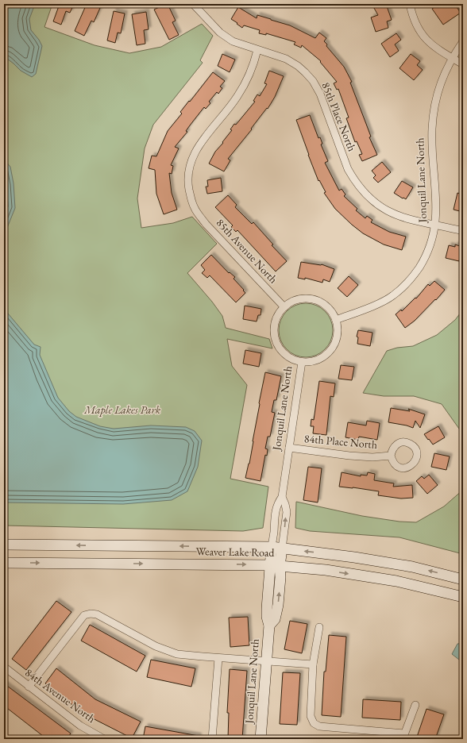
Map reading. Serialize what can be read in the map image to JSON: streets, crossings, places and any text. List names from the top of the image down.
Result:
{
  "streets": {
    "main road": ["Jonquil Lane North", "Weaver Lake Road"],
    "street": [
      "85th Place North",
      "85th Avenue North",
      "84th Place North",
      "84th Avenue North"
    ]
  },
  "crossings": [
    ["85th Place North", "Jonquil Lane North"],
    ["85th Place North", "85th Avenue North"],
    ["Jonquil Lane North", "85th Avenue North"],
    ["Jonquil Lane North", "84th Place North"],
    ["Jonquil Lane North", "Weaver Lake Road"]
  ],
  "parks": ["Maple Lakes Park"]
}
